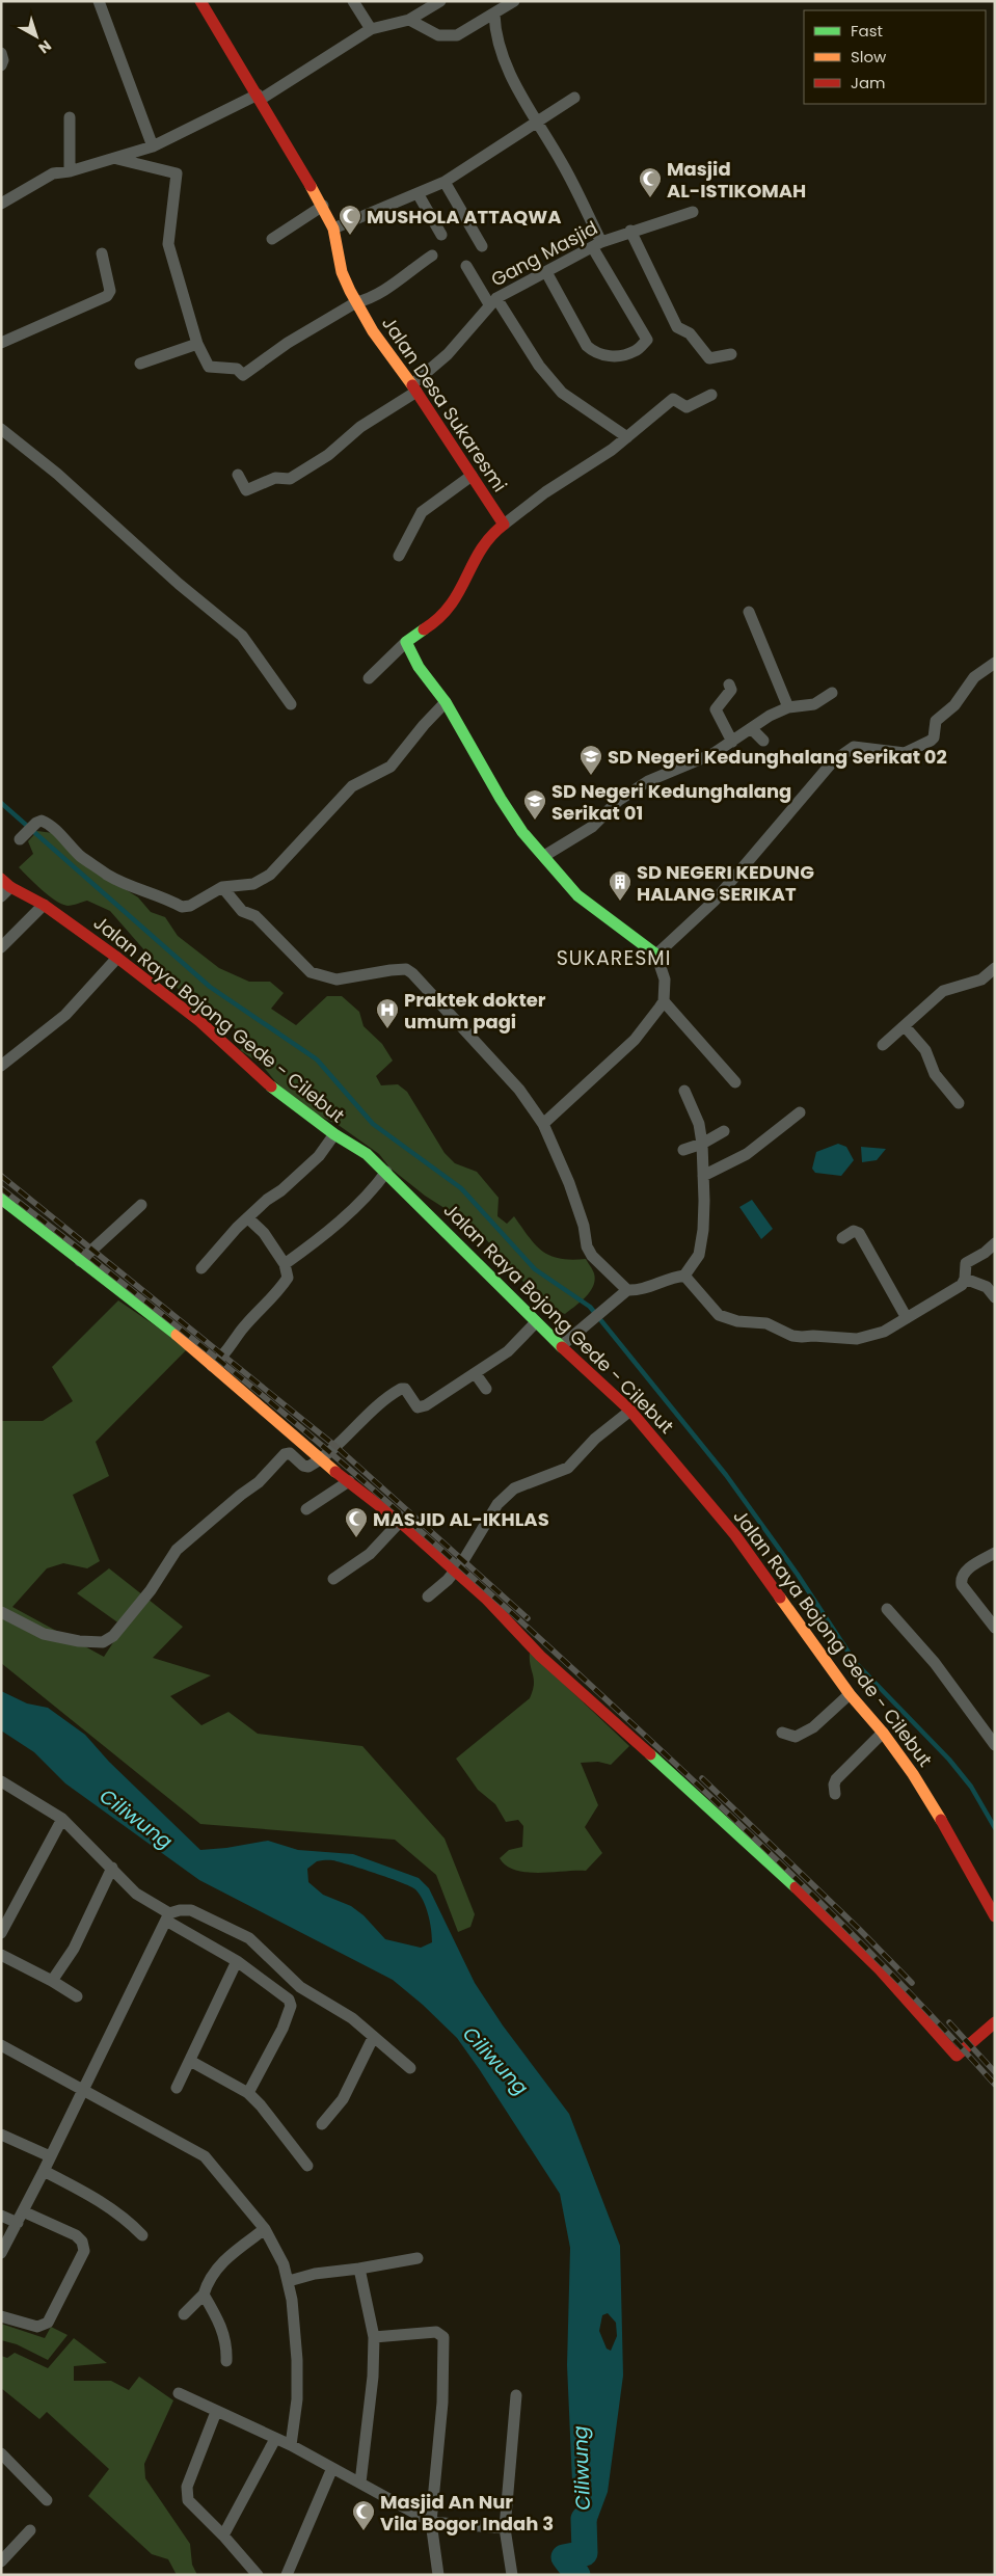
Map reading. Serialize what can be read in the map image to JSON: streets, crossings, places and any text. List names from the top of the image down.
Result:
{
  "streets": {
    "street": ["Gang Masjid", "Jalan Desa Sukaresmi", "Jalan Raya Bojong Gede - Cilebut"]
  },
  "crossings": [
    ["Gang Masjid", "Jalan Desa Sukaresmi"]
  ],
  "districts": ["SUKARESMI"],
  "water": ["Ciliwung"],
  "places": {
    "mosque": [
      "Masjid AL-ISTIKOMAH",
      "MUSHOLA ATTAQWA",
      "MASJID AL-IKHLAS",
      "Masjid An Nur Vila Bogor Indah 3"
    ],
    "school or university": ["SD Negeri Kedunghalang Serikat 02", "SD Negeri Kedunghalang Serikat 01"],
    "building": ["SD NEGERI KEDUNG HALANG SERIKAT"],
    "hospital": ["Praktek dokter umum pagi"]
  },
  "legend": ["Fast", "Slow", "Jam"],
  "north": "bottom right"
}
